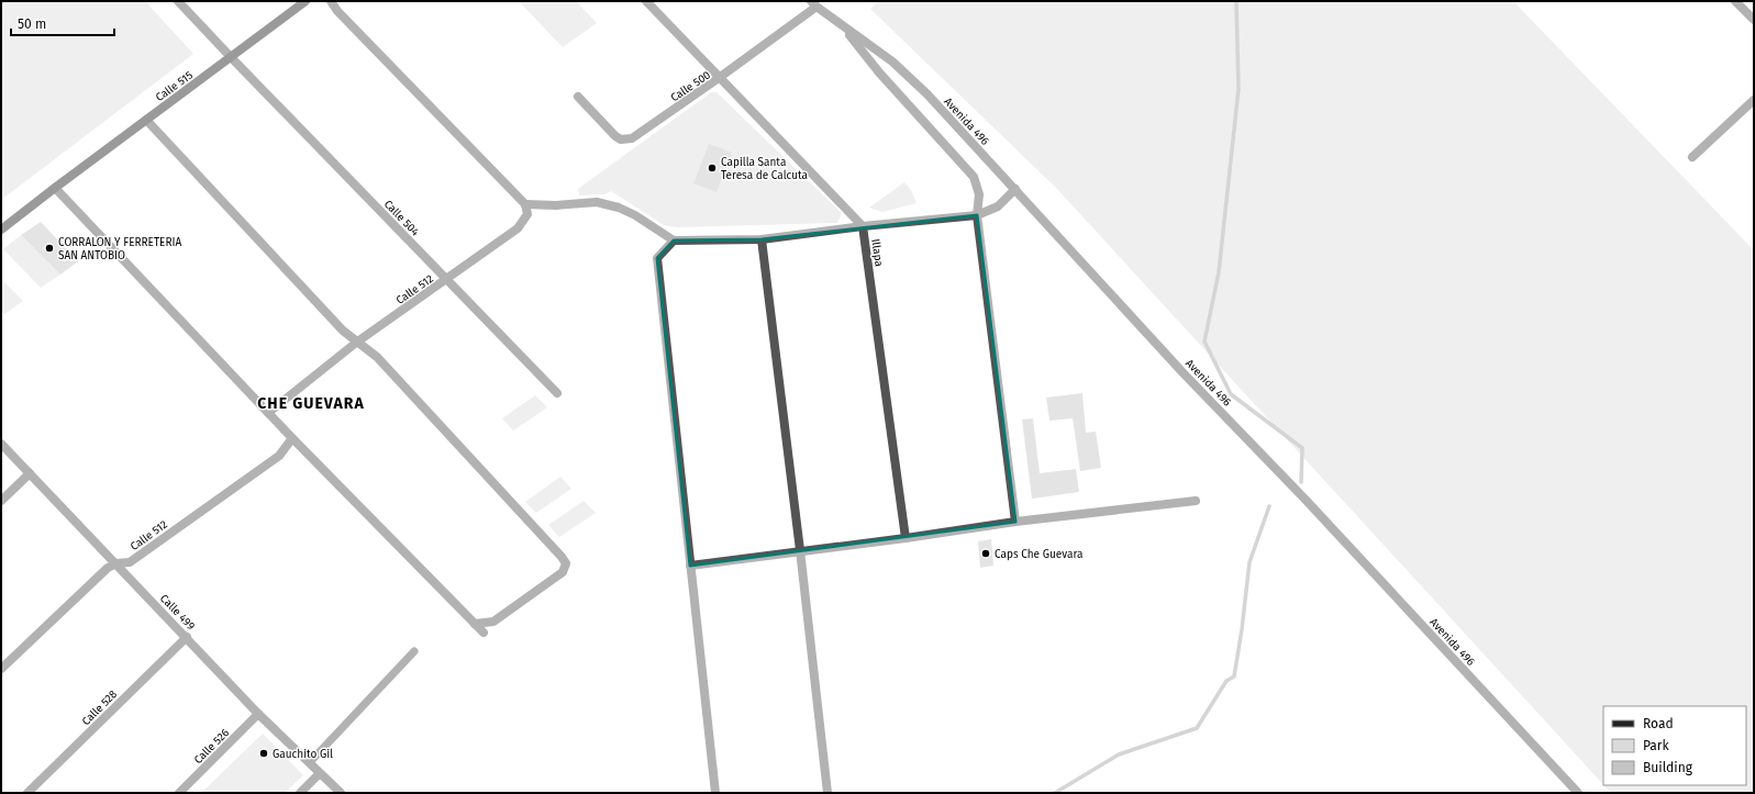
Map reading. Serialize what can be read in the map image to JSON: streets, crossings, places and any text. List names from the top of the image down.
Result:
{
  "streets": {
    "street": [
      "Calle 515",
      "Calle 500",
      "Avenida 496",
      "Calle 504",
      "Illapa",
      "Calle 512",
      "Calle 499",
      "Calle 528",
      "Calle 526"
    ]
  },
  "crossings": [
    ["Calle 515", "Calle 504"],
    ["Calle 500", "Avenida 496"],
    ["Calle 500", "Illapa"],
    ["Calle 504", "Calle 512"],
    ["Calle 512", "Calle 499"],
    ["Calle 499", "Calle 528"],
    ["Calle 499", "Calle 526"]
  ],
  "districts": ["CHE GUEVARA"],
  "places": [
    "Capilla Santa Teresa de Calcuta",
    "CORRALON Y FERRETERIA SAN ANTOBIO",
    "Caps Che Guevara",
    "Gauchito Gil"
  ],
  "legend": ["Road", "Park", "Building"],
  "scale_bar": "50 m"
}
